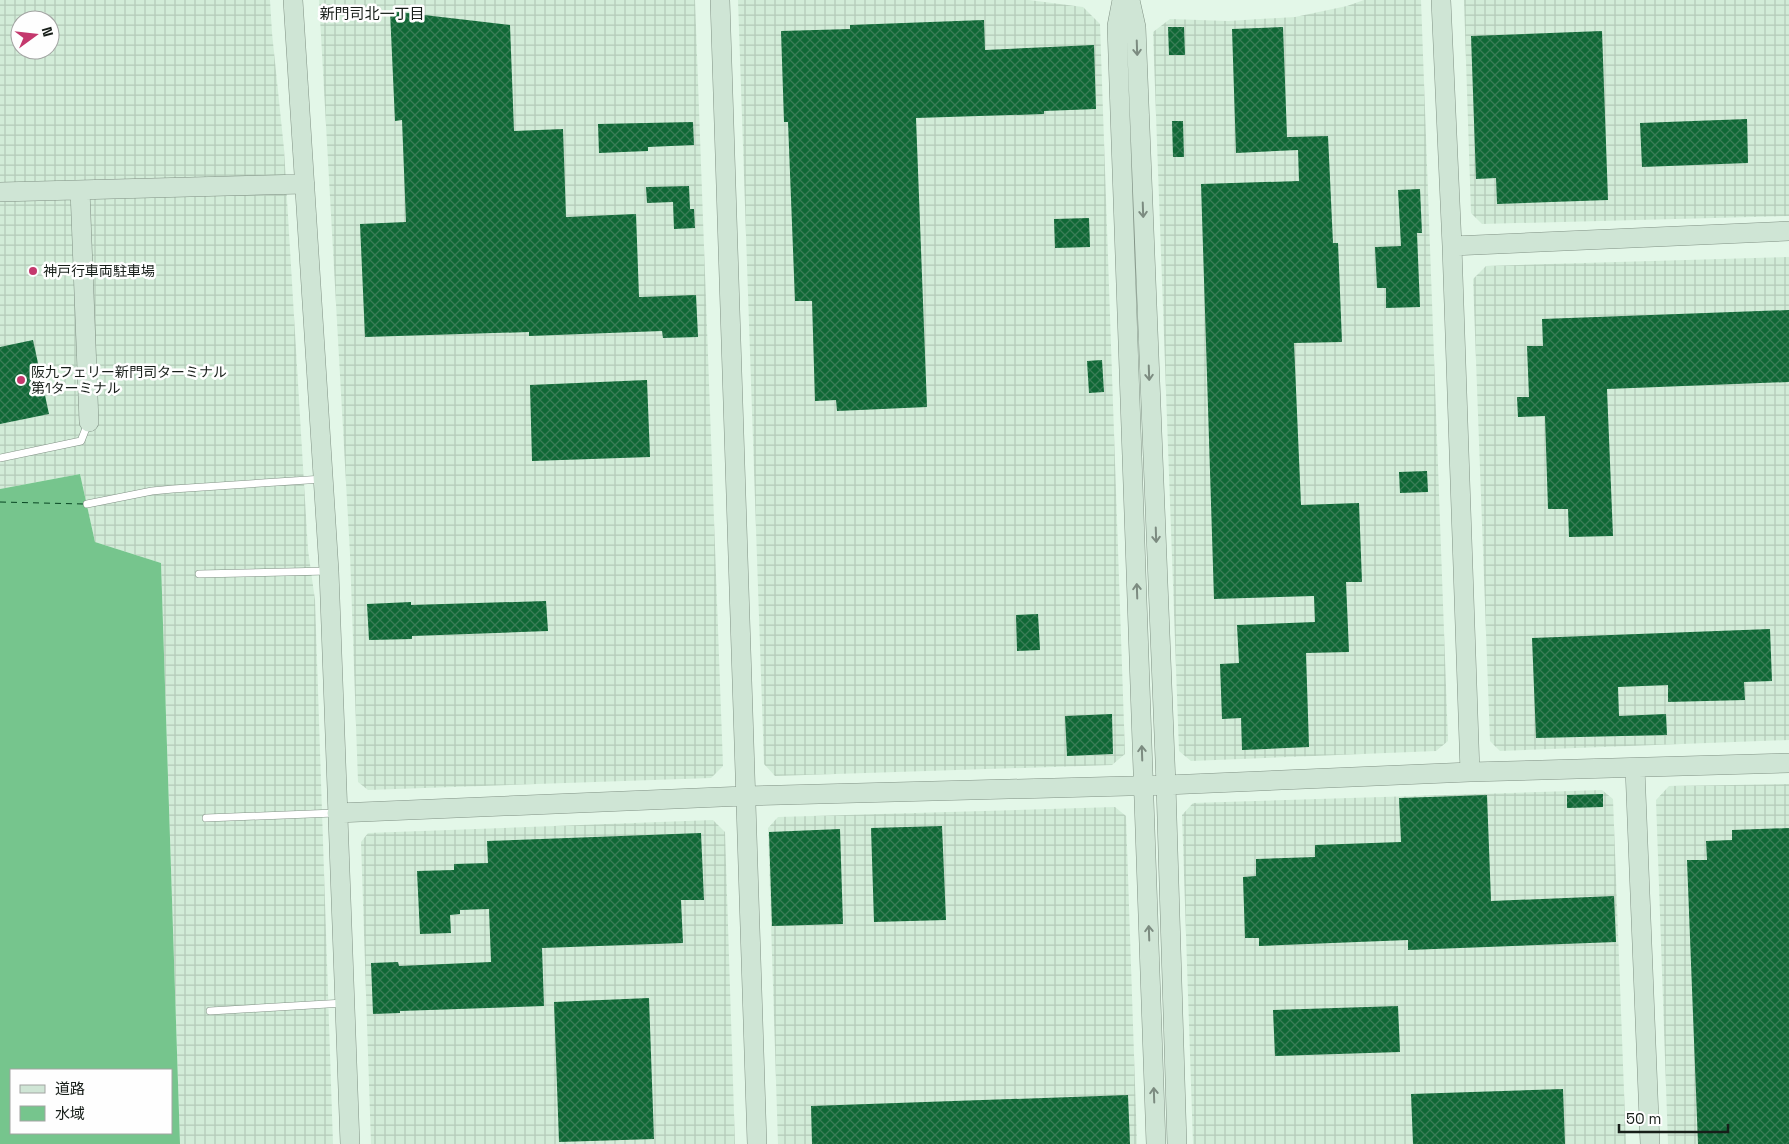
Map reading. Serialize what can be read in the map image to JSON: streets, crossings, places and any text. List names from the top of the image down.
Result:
{
  "districts": ["新門司北一丁目"],
  "places": ["神戸行車両駐車場", "阪九フェリー新門司ターミナル 第1ターミナル"],
  "legend": ["道路", "水域"],
  "scale_bar": "50 m",
  "north": "right"
}
